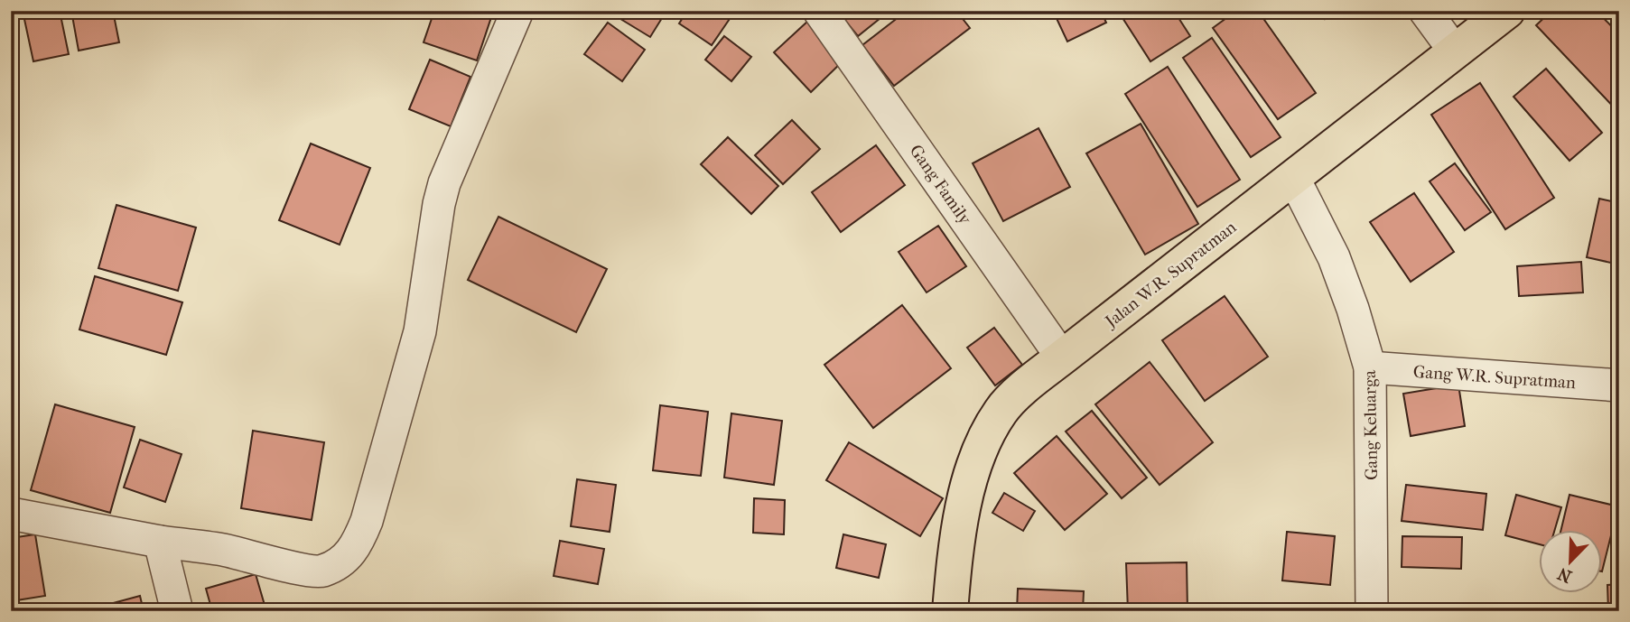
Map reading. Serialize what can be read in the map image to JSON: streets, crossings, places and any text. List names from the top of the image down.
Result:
{
  "streets": {
    "highway": ["Jalan W.R. Supratman"],
    "street": ["Gang Family", "Gang W.R. Supratman", "Gang Keluarga"]
  },
  "crossings": [
    ["Gang Family", "Jalan W.R. Supratman"],
    ["Jalan W.R. Supratman", "Gang Keluarga"],
    ["Gang W.R. Supratman", "Gang Keluarga"]
  ],
  "north": "bottom left"
}
